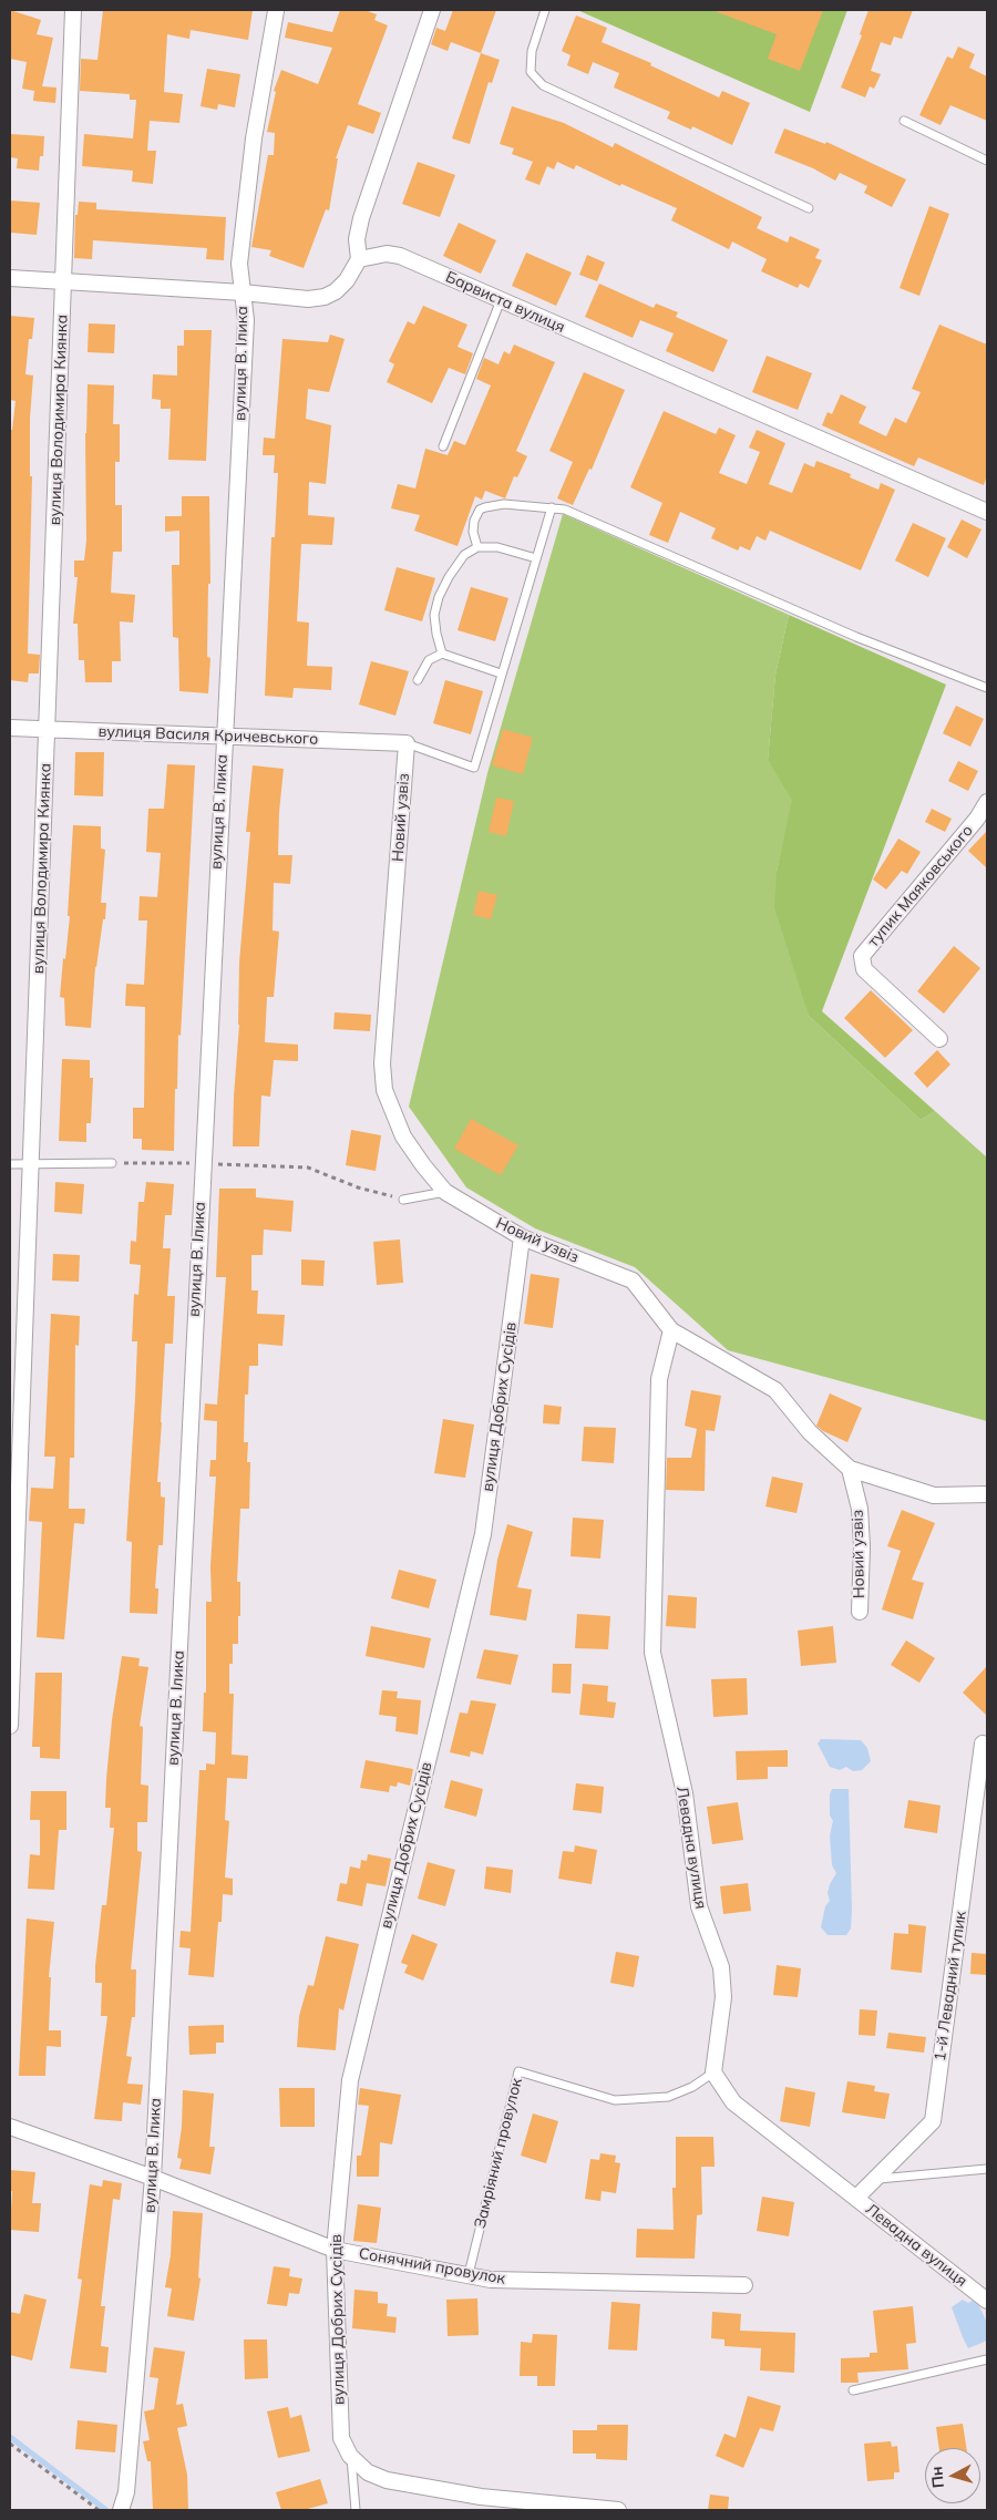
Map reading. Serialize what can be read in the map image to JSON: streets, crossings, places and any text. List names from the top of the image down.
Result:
{
  "streets": {
    "street": [
      "Барвиста вулиця",
      "вулиця В. Ілика",
      "вулиця Володимира Киянка",
      "вулиця Василя Кричевського",
      "Новий узвіз",
      "тупик Маяковського",
      "вулиця Добрих Сусідів",
      "Левадна вулиця",
      "1-й Левадний тупик",
      "Сонячний провулок"
    ],
    "lane": ["Замріяний провулок"]
  },
  "crossings": [
    ["вулиця В. Ілика", "вулиця Василя Кричевського"],
    ["вулиця В. Ілика", "Сонячний провулок"],
    ["вулиця Володимира Киянка", "вулиця Василя Кричевського"],
    ["вулиця Василя Кричевського", "Новий узвіз"],
    ["Новий узвіз", "вулиця Добрих Сусідів"],
    ["Новий узвіз", "Левадна вулиця"],
    ["вулиця Добрих Сусідів", "Сонячний провулок"],
    ["Левадна вулиця", "1-й Левадний тупик"],
    ["Левадна вулиця", "Замріяний провулок"],
    ["Замріяний провулок", "Сонячний провулок"]
  ],
  "north": "left"
}
